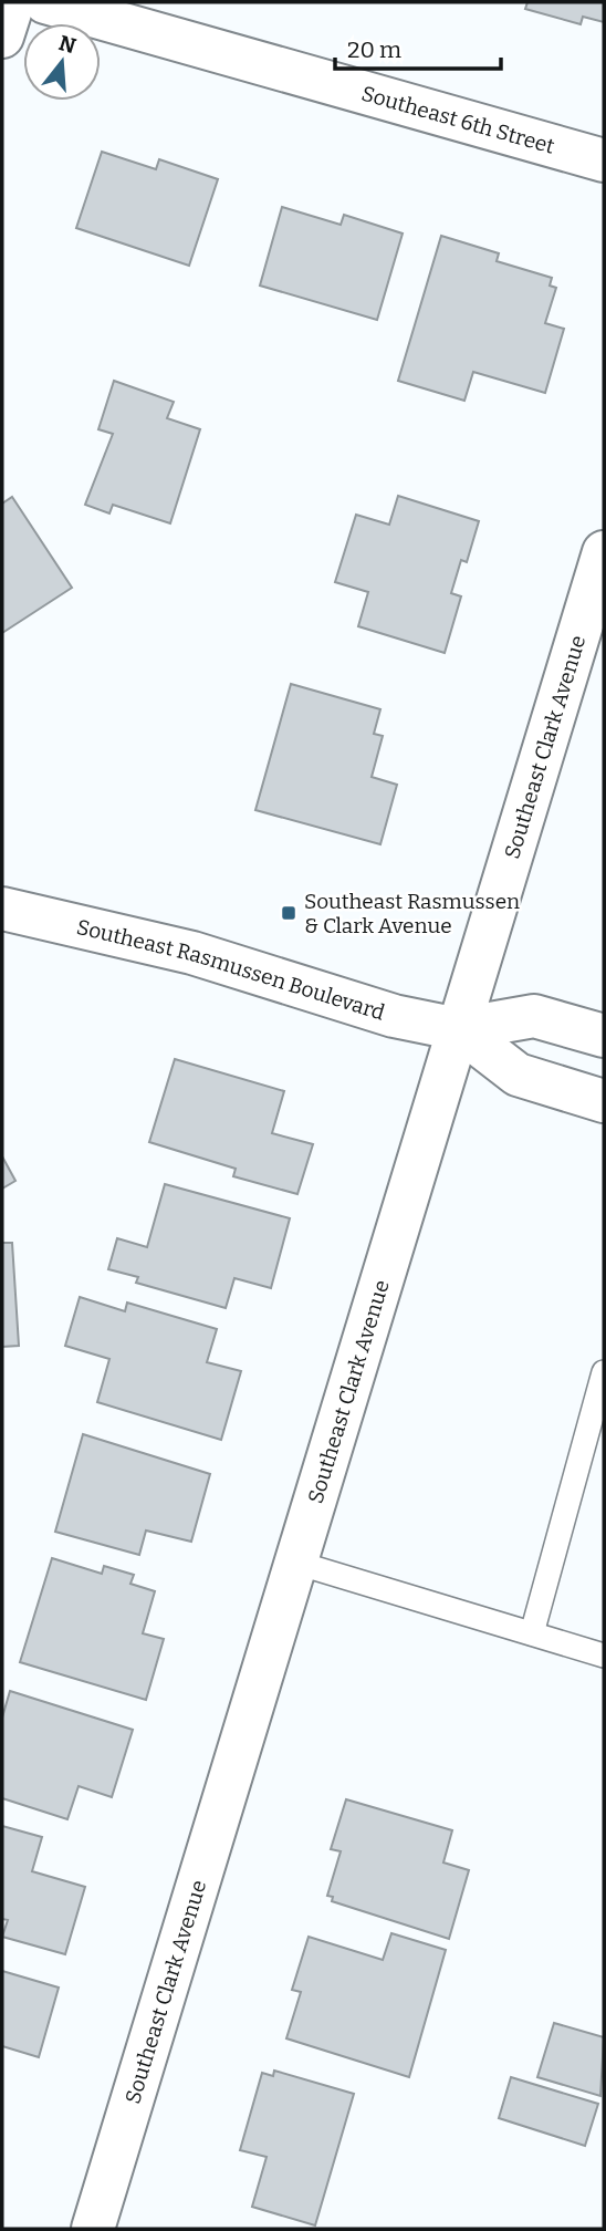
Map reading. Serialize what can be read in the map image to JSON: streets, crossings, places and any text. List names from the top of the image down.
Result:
{
  "streets": {
    "street": ["Southeast 6th Street", "Southeast Clark Avenue", "Southeast Rasmussen Boulevard"]
  },
  "crossings": [
    ["Southeast Clark Avenue", "Southeast Rasmussen Boulevard"]
  ],
  "places": {
    "transit": ["Southeast Rasmussen & Clark Avenue"]
  },
  "scale_bar": "20 m",
  "north": "top"
}
